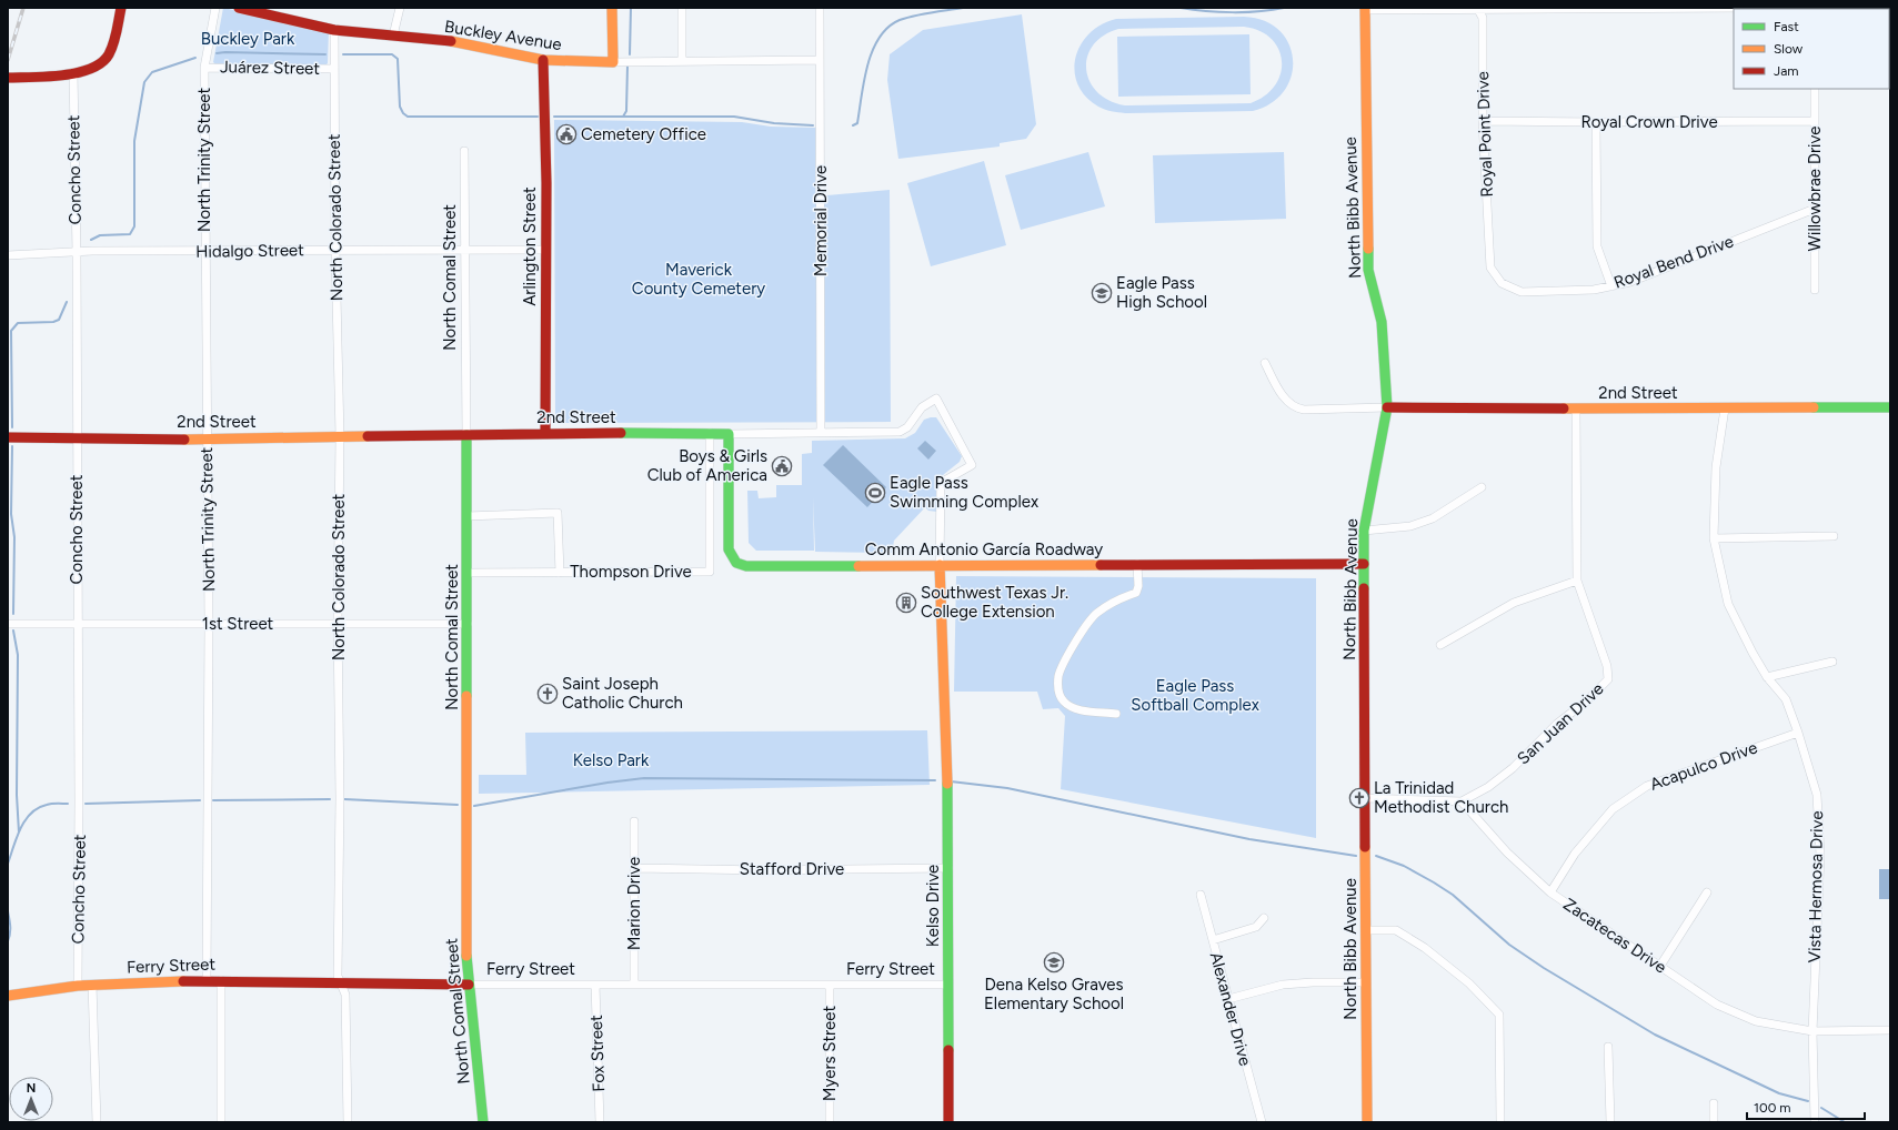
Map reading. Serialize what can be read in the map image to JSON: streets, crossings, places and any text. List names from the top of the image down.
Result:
{
  "streets": {
    "street": [
      "Buckley Avenue",
      "Juárez Street",
      "Royal Crown Drive",
      "Royal Point Drive",
      "North Trinity Street",
      "Concho Street",
      "Willowbrae Drive",
      "North Bibb Avenue",
      "North Colorado Street",
      "Memorial Drive",
      "Arlington Street",
      "Hidalgo Street",
      "Royal Bend Drive",
      "North Comal Street",
      "2nd Street",
      "Comm Antonio García Roadway",
      "Thompson Drive",
      "1st Street",
      "San Juan Drive",
      "Acapulco Drive",
      "Stafford Drive",
      "Vista Hermosa Drive",
      "Marion Drive",
      "Kelso Drive",
      "Zacatecas Drive",
      "Ferry Street",
      "Alexander Drive",
      "Fox Street",
      "Myers Street"
    ]
  },
  "crossings": [
    ["Buckley Avenue", "North Colorado Street"],
    ["Buckley Avenue", "Memorial Drive"],
    ["Buckley Avenue", "Arlington Street"],
    ["Juárez Street", "North Trinity Street"],
    ["Juárez Street", "North Colorado Street"],
    ["Royal Crown Drive", "Royal Point Drive"],
    ["Royal Crown Drive", "Willowbrae Drive"],
    ["Royal Point Drive", "Royal Bend Drive"],
    ["North Trinity Street", "Hidalgo Street"],
    ["North Trinity Street", "2nd Street"],
    ["North Trinity Street", "1st Street"],
    ["North Trinity Street", "Ferry Street"],
    ["Concho Street", "Hidalgo Street"],
    ["Concho Street", "2nd Street"],
    ["Concho Street", "1st Street"],
    ["Concho Street", "Ferry Street"],
    ["Willowbrae Drive", "Royal Bend Drive"],
    ["North Bibb Avenue", "2nd Street"],
    ["North Bibb Avenue", "Comm Antonio García Roadway"],
    ["North Colorado Street", "Hidalgo Street"],
    ["North Colorado Street", "2nd Street"],
    ["North Colorado Street", "1st Street"],
    ["North Colorado Street", "Ferry Street"],
    ["Memorial Drive", "2nd Street"],
    ["Arlington Street", "Hidalgo Street"],
    ["Arlington Street", "2nd Street"],
    ["Hidalgo Street", "North Comal Street"],
    ["North Comal Street", "2nd Street"],
    ["North Comal Street", "Thompson Drive"],
    ["North Comal Street", "1st Street"],
    ["North Comal Street", "Ferry Street"],
    ["2nd Street", "Comm Antonio García Roadway"],
    ["2nd Street", "Thompson Drive"],
    ["2nd Street", "San Juan Drive"],
    ["2nd Street", "Vista Hermosa Drive"],
    ["2nd Street", "Kelso Drive"],
    ["Comm Antonio García Roadway", "Kelso Drive"],
    ["San Juan Drive", "Zacatecas Drive"],
    ["Acapulco Drive", "Vista Hermosa Drive"],
    ["Acapulco Drive", "Zacatecas Drive"],
    ["Stafford Drive", "Marion Drive"],
    ["Stafford Drive", "Kelso Drive"],
    ["Vista Hermosa Drive", "Zacatecas Drive"],
    ["Marion Drive", "Ferry Street"],
    ["Kelso Drive", "Ferry Street"],
    ["Ferry Street", "Fox Street"],
    ["Ferry Street", "Myers Street"]
  ],
  "parks": [
    "Buckley Park",
    "Maverick County Cemetery",
    "Eagle Pass Softball Complex",
    "Kelso Park"
  ],
  "places": {
    "public building": ["Cemetery Office", "Boys & Girls Club of America"],
    "school or university": ["Eagle Pass High School", "Dena Kelso Graves Elementary School"],
    "sports": ["Eagle Pass Swimming Complex"],
    "building": ["Southwest Texas Jr. College Extension"],
    "church": ["Saint Joseph Catholic Church", "La Trinidad Methodist Church"]
  },
  "legend": ["Fast", "Slow", "Jam"],
  "scale_bar": "100 m",
  "north": "top"
}
